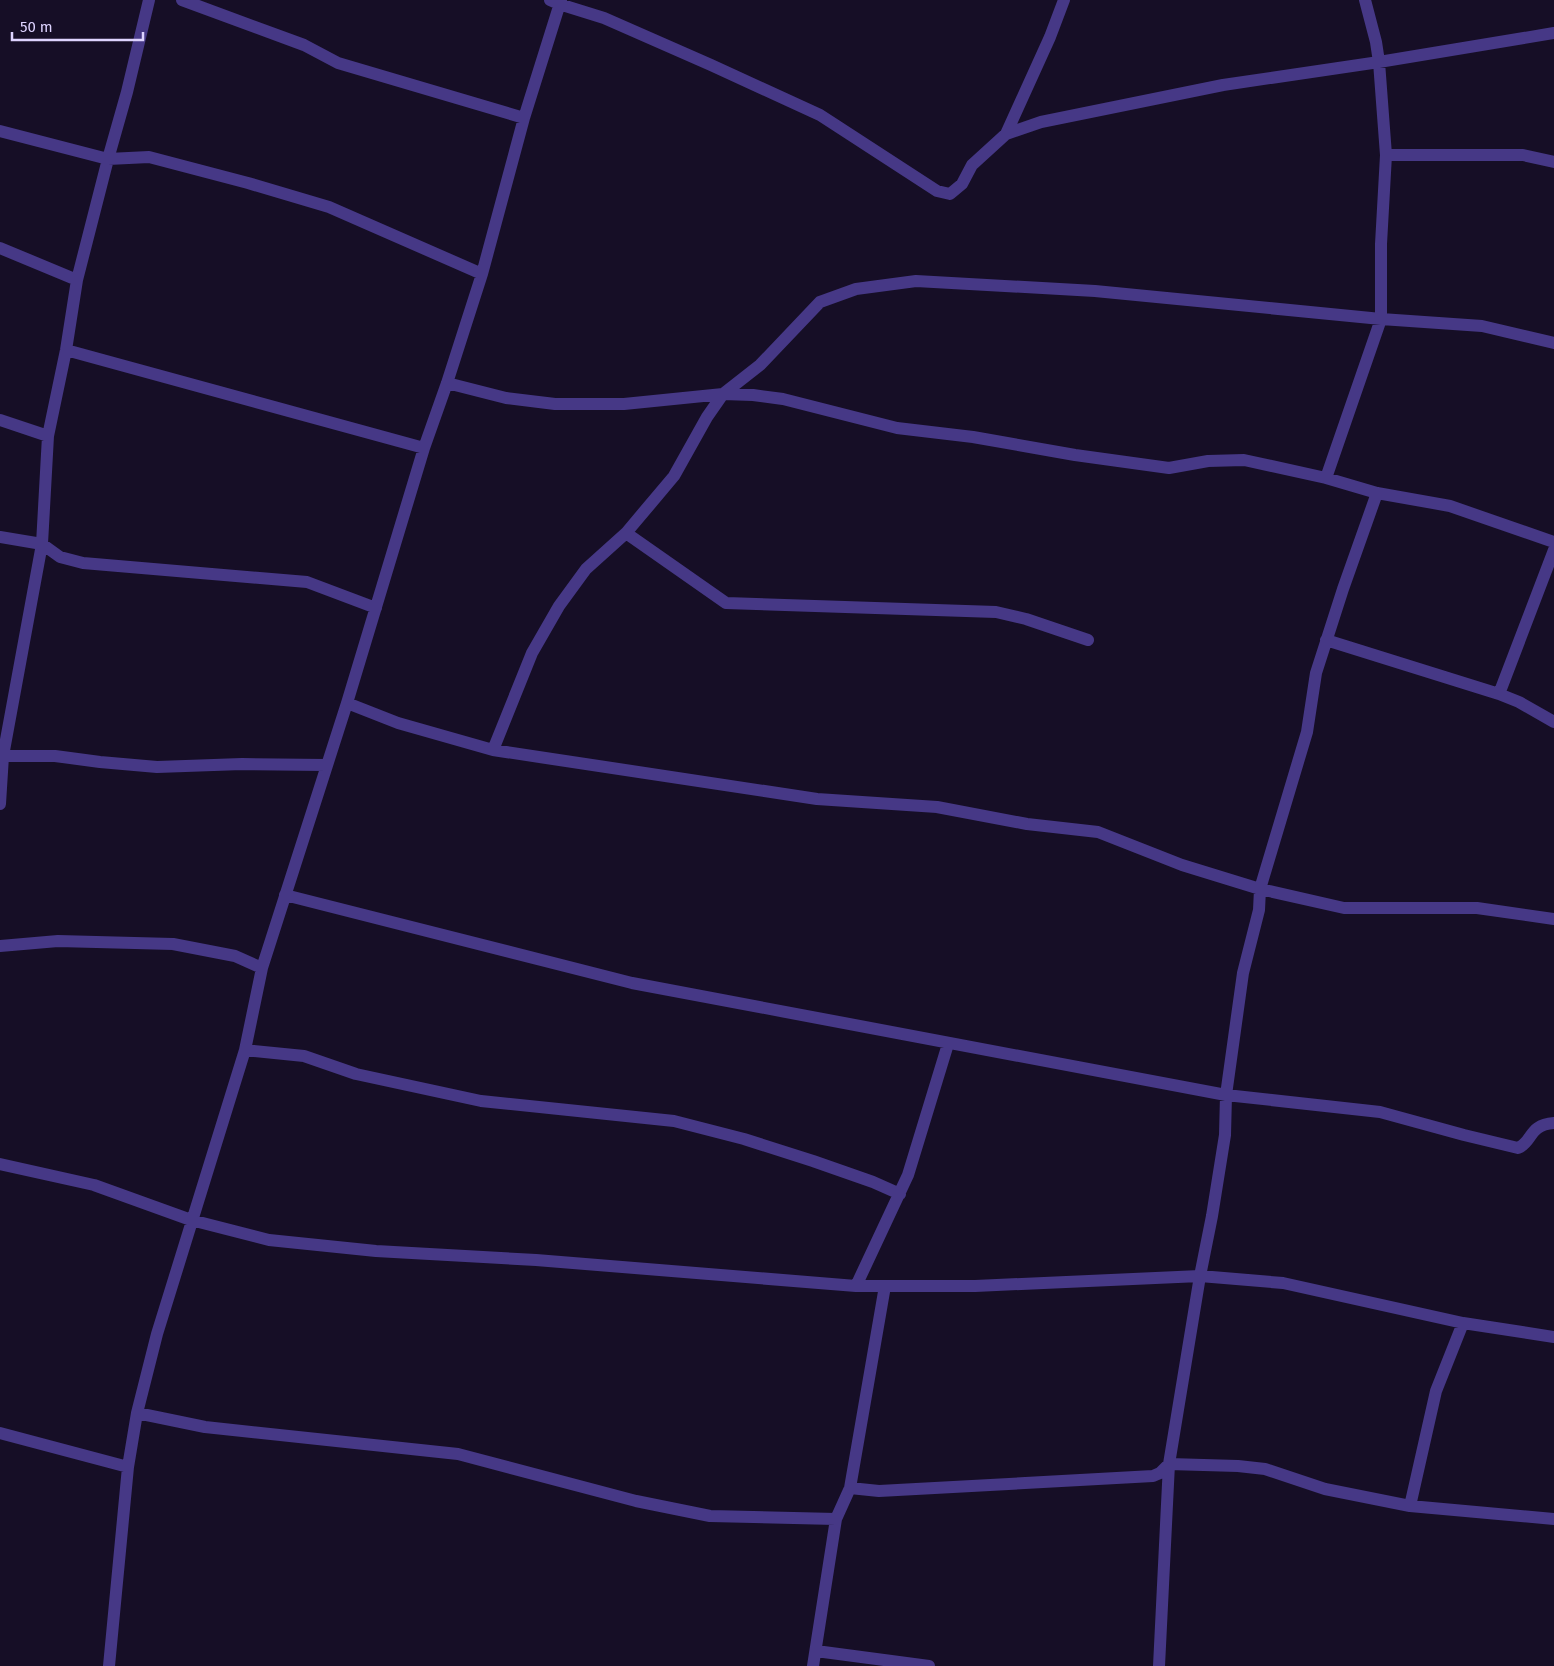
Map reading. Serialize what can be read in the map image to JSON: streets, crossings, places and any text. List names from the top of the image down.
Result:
{
  "scale_bar": "50 m"
}
